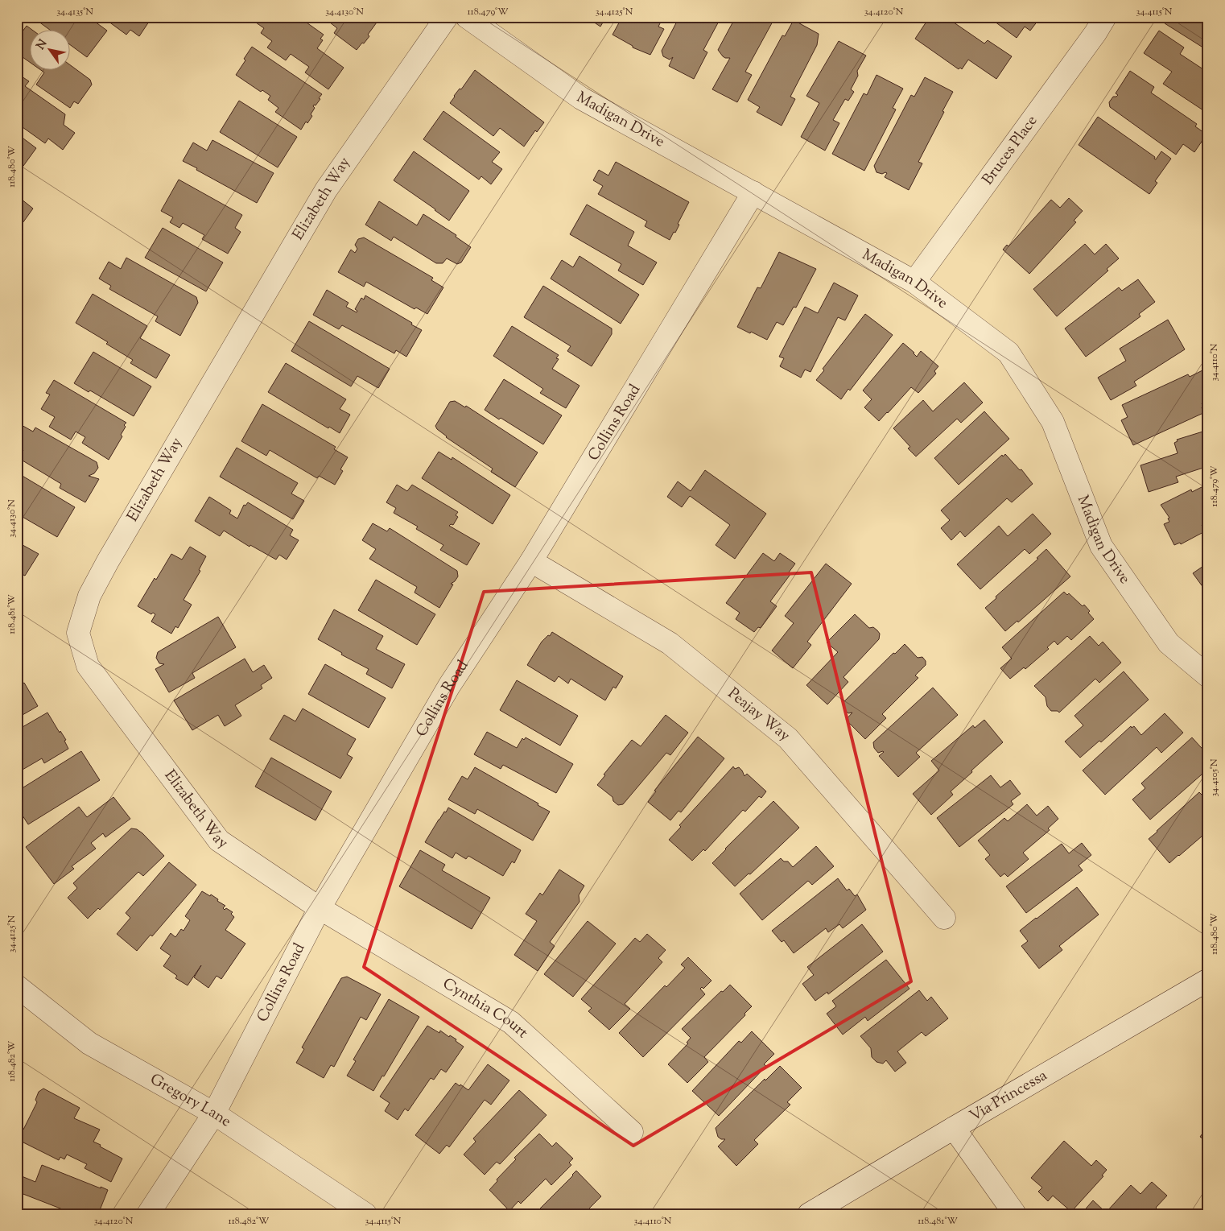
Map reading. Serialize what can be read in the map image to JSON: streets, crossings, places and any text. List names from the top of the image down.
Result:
{
  "streets": {
    "street": [
      "Madigan Drive",
      "Bruces Place",
      "Elizabeth Way",
      "Collins Road",
      "Peajay Way",
      "Cynthia Court",
      "Via Princessa",
      "Gregory Lane"
    ]
  },
  "crossings": [
    ["Madigan Drive", "Bruces Place"],
    ["Madigan Drive", "Collins Road"],
    ["Elizabeth Way", "Collins Road"],
    ["Elizabeth Way", "Cynthia Court"],
    ["Collins Road", "Peajay Way"],
    ["Collins Road", "Cynthia Court"],
    ["Collins Road", "Gregory Lane"]
  ],
  "north": "top left",
  "coordinates": [
    "34.4135°N",
    "34.4130°N",
    "118.479°W",
    "34.4125°N",
    "34.4120°N",
    "34.4115°N",
    "118.480°W",
    "34.4110°N",
    "118.481°W",
    "34.4105°N",
    "118.482°W"
  ]
}
